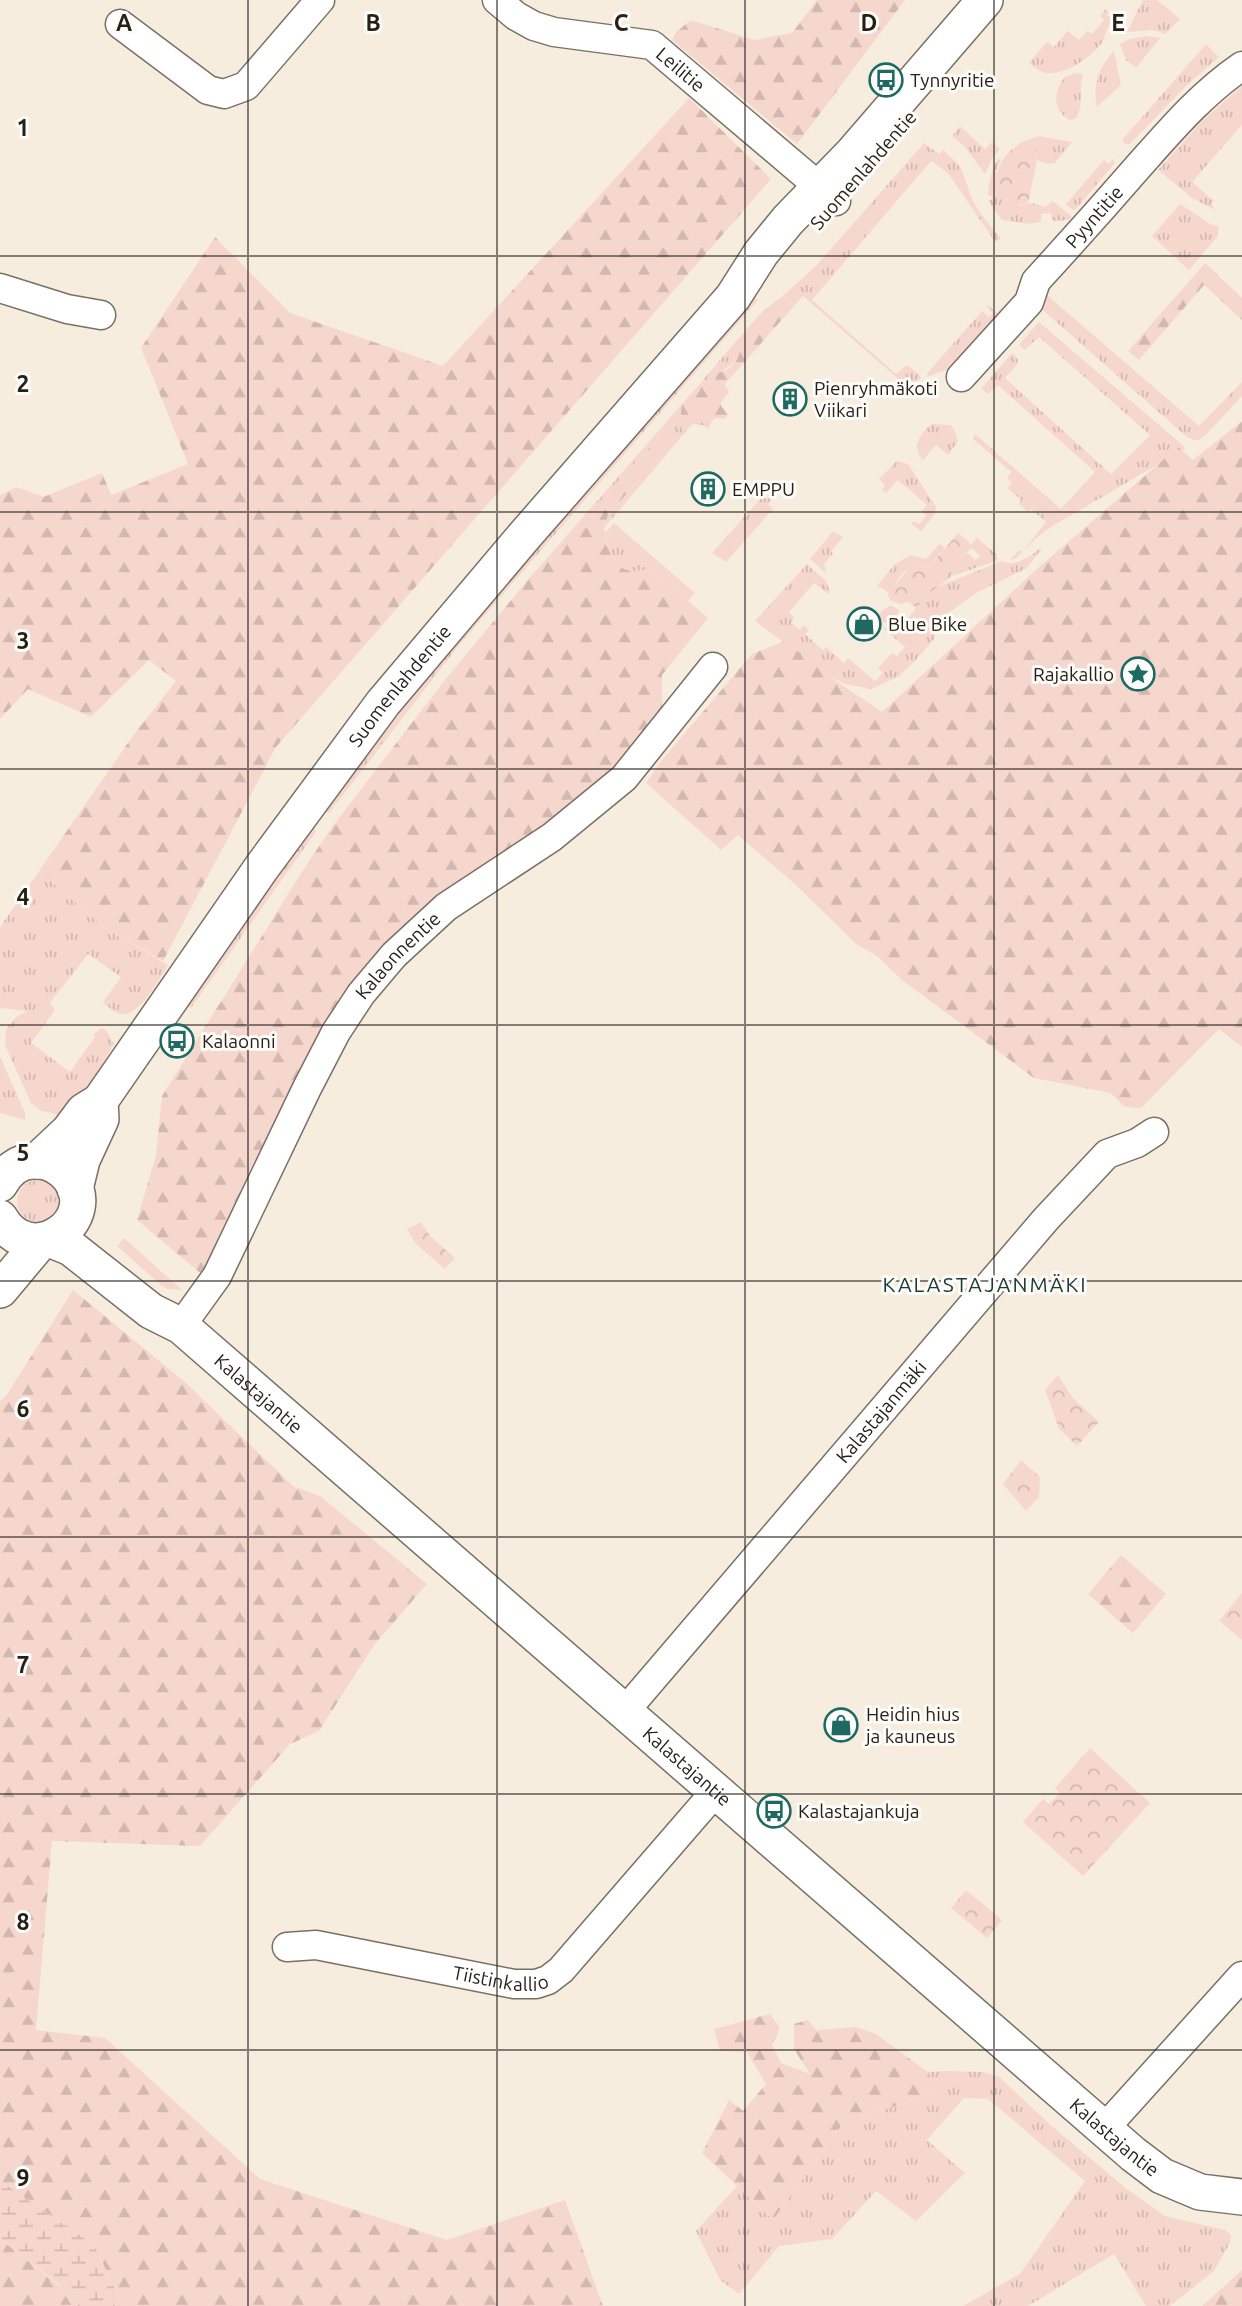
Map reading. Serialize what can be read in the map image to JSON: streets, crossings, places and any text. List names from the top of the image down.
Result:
{
  "streets": {
    "main road": ["Suomenlahdentie", "Kalastajantie"],
    "street": [
      "Leilitie",
      "Pyyntitie",
      "Kalaonnentie",
      "Kalastajanmäki",
      "Tiistinkallio"
    ]
  },
  "crossings": [
    ["Leilitie", "Suomenlahdentie"],
    ["Suomenlahdentie", "Kalastajantie"],
    ["Kalaonnentie", "Kalastajantie"],
    ["Kalastajantie", "Kalastajanmäki"],
    ["Kalastajantie", "Tiistinkallio"]
  ],
  "districts": ["KALASTAJANMÄKI"],
  "places": {
    "bus stop": ["Tynnyritie", "Kalaonni", "Kalastajankuja"],
    "building": ["Pienryhmäkoti Viikari", "EMPPU"],
    "shop": ["Blue Bike", "Heidin hius ja kauneus"],
    "place": ["Rajakallio"]
  },
  "grid": {
    "columns": [
      "A",
      "B",
      "C",
      "D",
      "E"
    ],
    "rows": [
      "1",
      "2",
      "3",
      "4",
      "5",
      "6",
      "7",
      "8",
      "9"
    ]
  }
}
